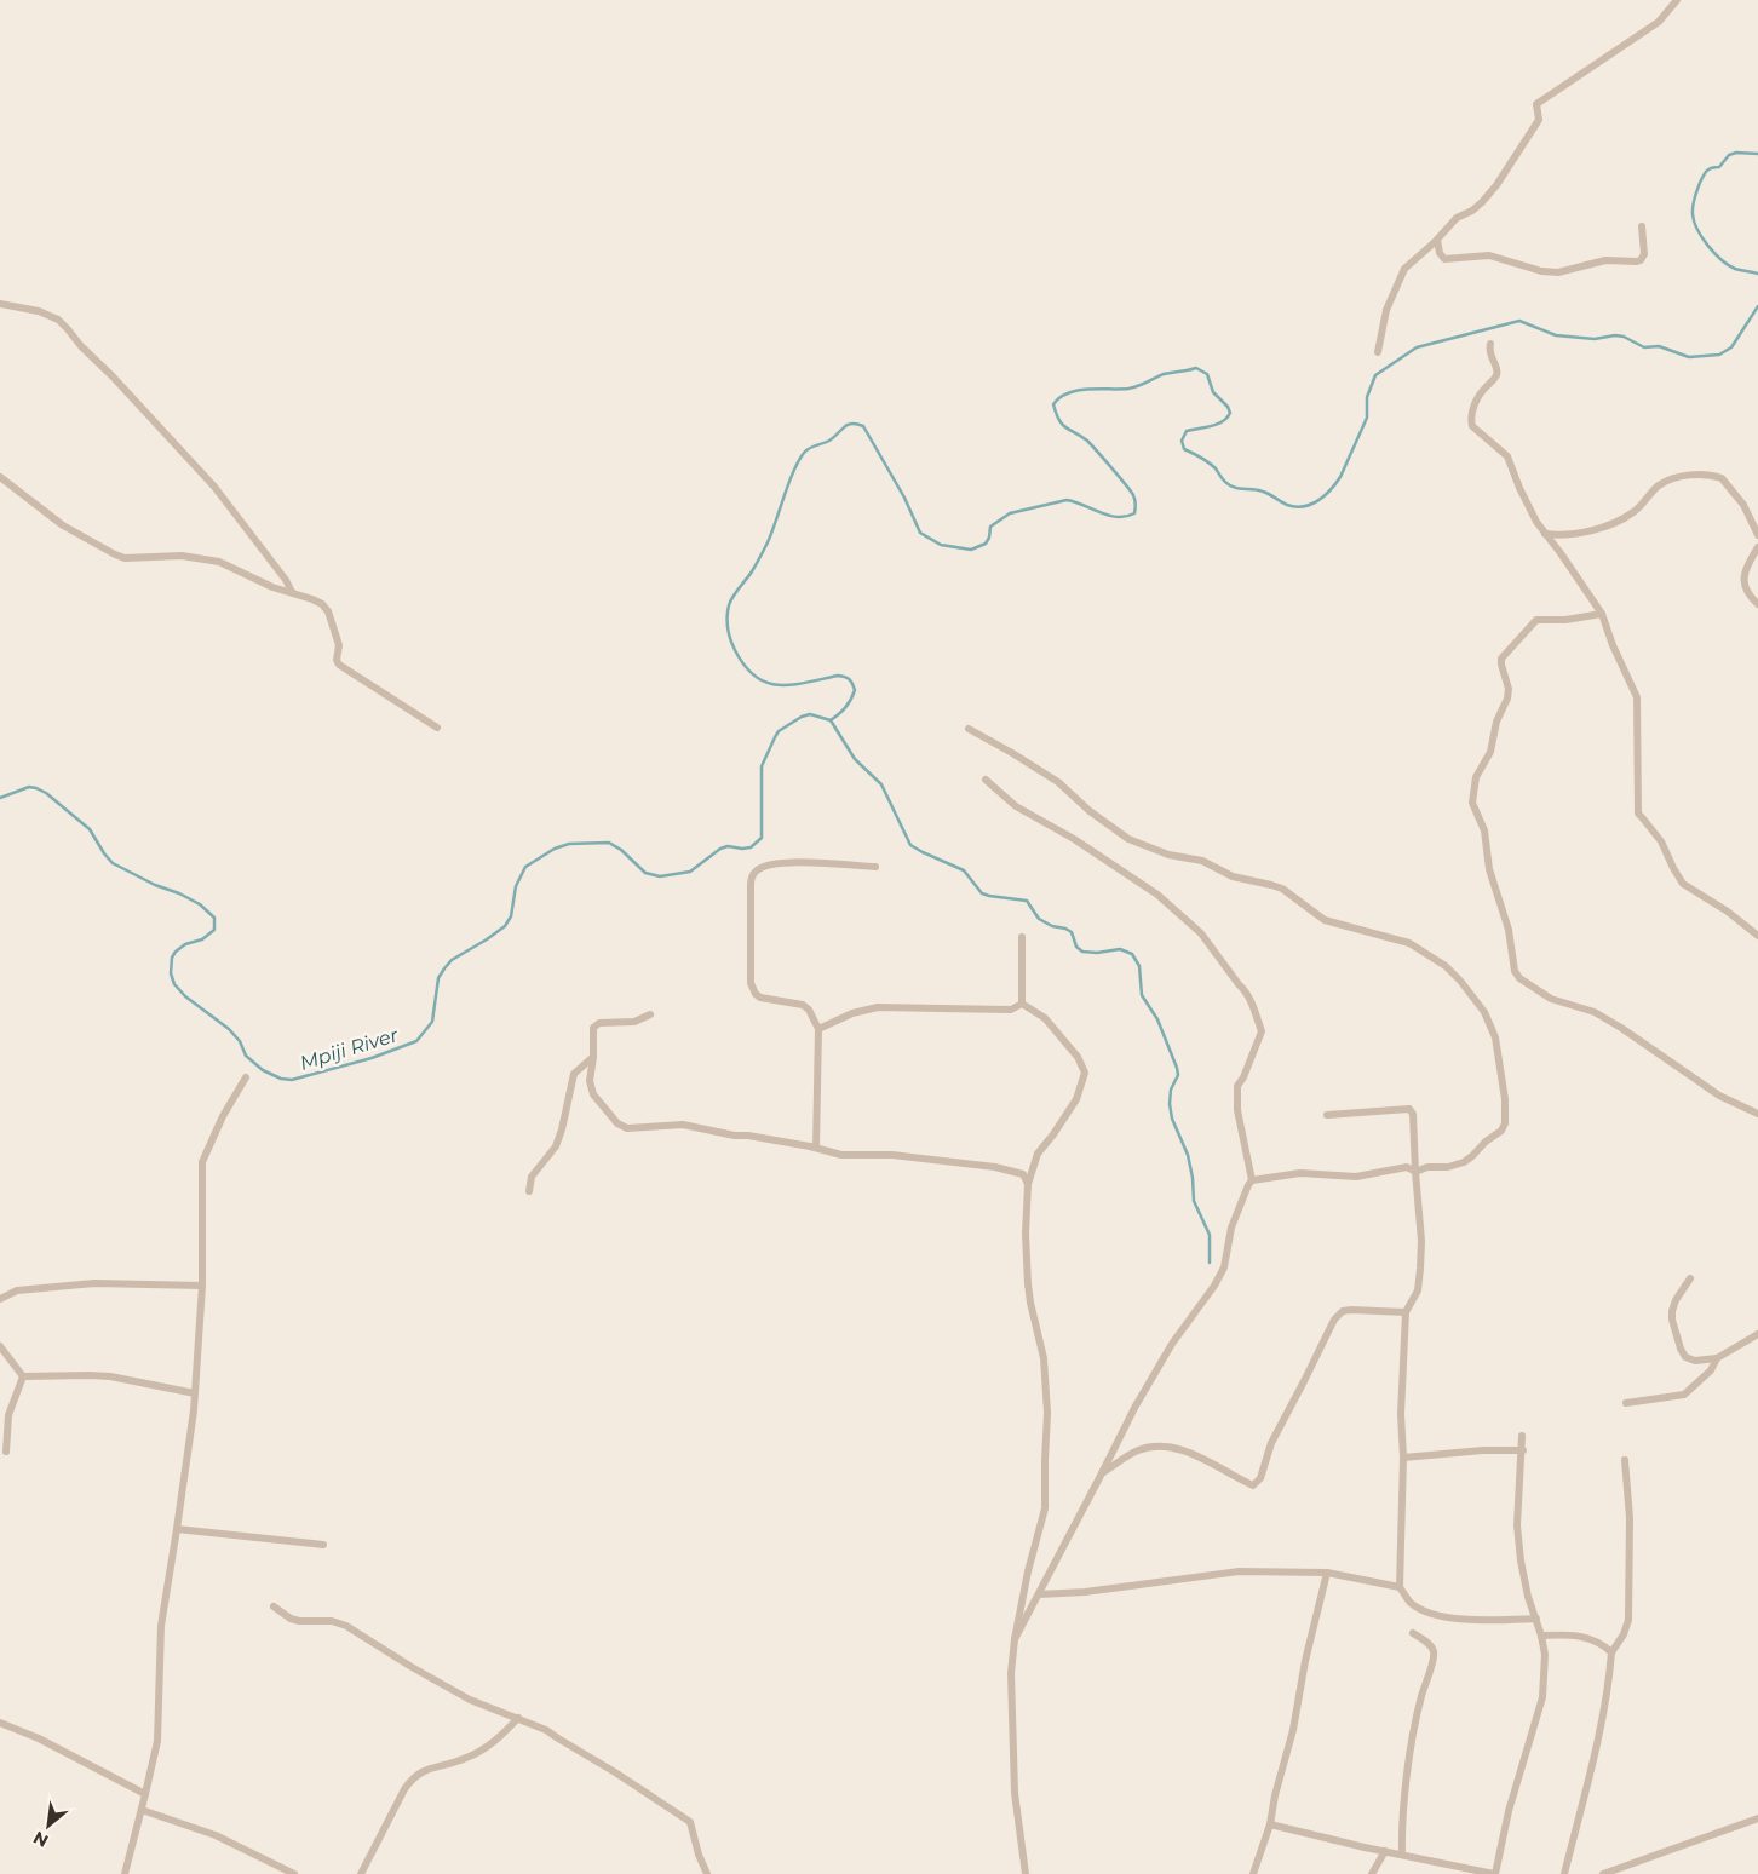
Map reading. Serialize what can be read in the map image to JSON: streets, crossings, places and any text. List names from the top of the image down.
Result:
{
  "water": ["Mpiji River"],
  "north": "bottom left"
}
